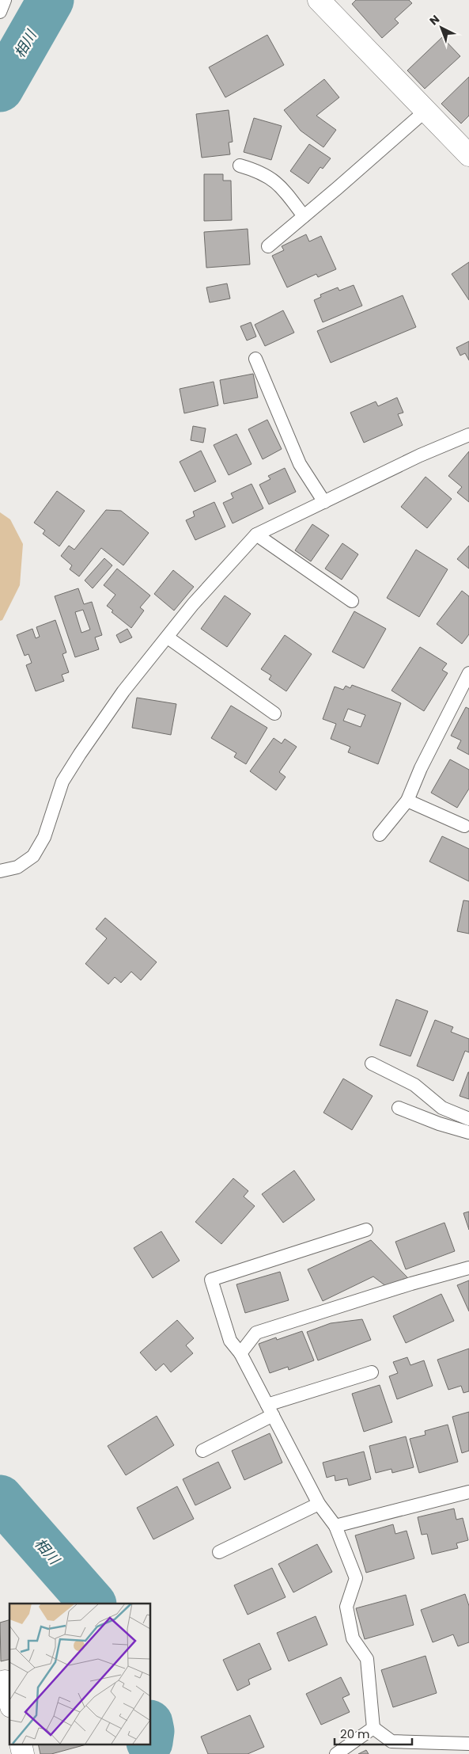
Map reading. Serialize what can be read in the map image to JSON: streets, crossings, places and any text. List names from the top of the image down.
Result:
{
  "water": ["相川"],
  "scale_bar": "20 m",
  "north": "top left"
}
